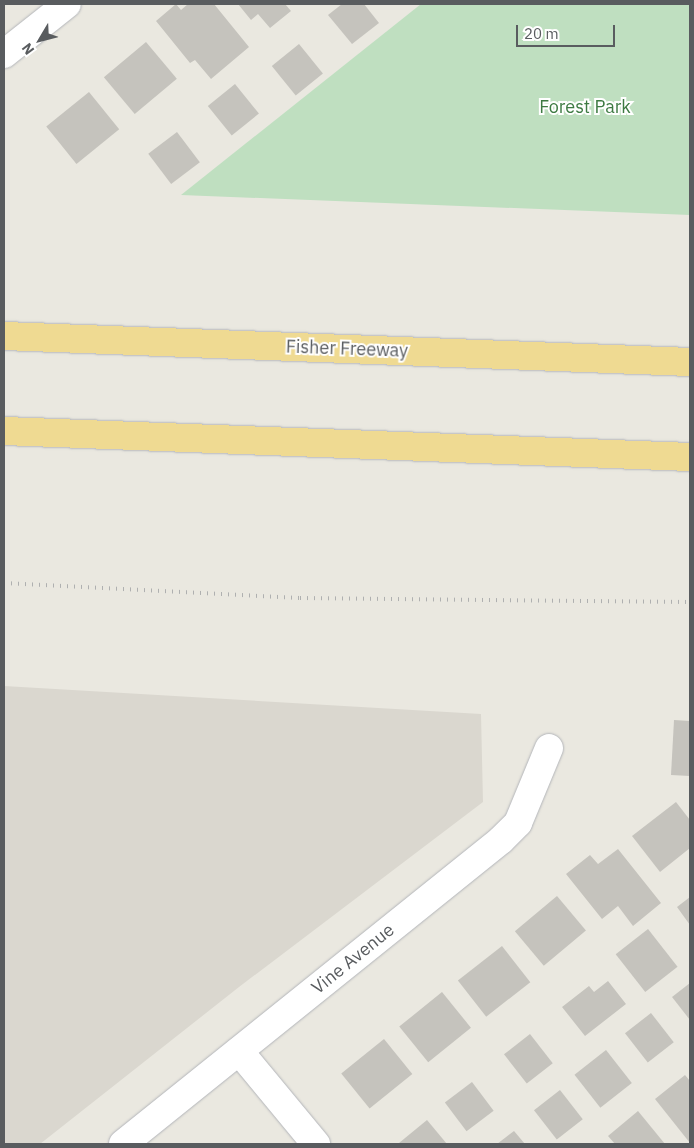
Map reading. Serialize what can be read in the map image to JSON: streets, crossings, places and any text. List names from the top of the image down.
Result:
{
  "streets": {
    "highway": ["Fisher Freeway"],
    "street": ["Vine Avenue"]
  },
  "parks": ["Forest Park"],
  "scale_bar": "20 m",
  "north": "bottom left"
}
